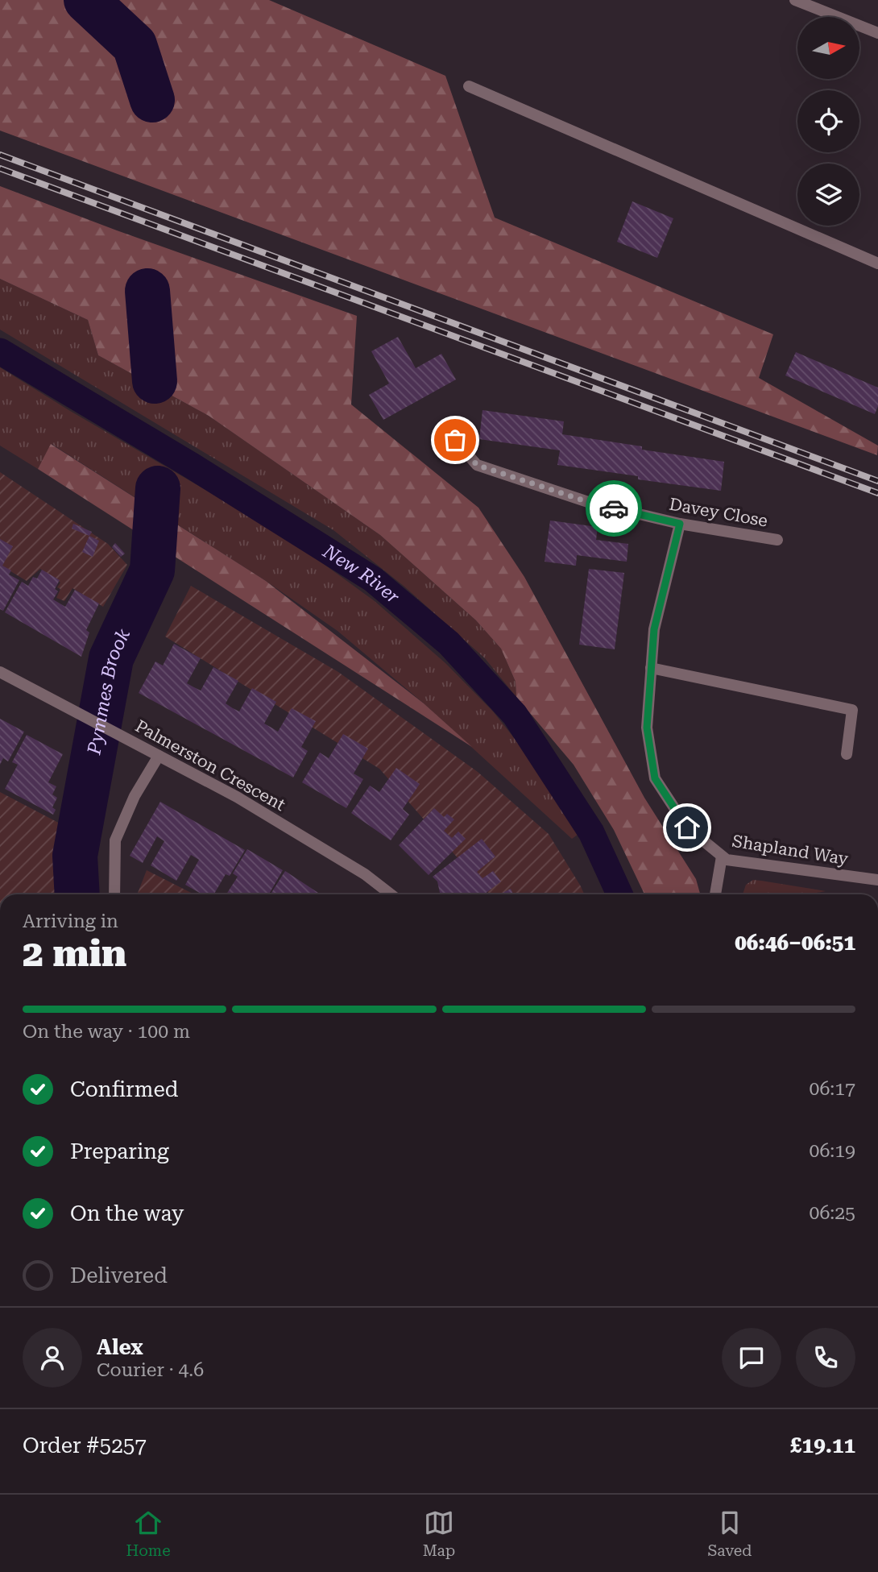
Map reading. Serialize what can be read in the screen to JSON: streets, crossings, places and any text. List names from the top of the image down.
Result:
{
  "streets": {
    "street": ["Davey Close", "Palmerston Crescent", "Shapland Way"]
  },
  "crossings": [
    ["Davey Close", "Shapland Way"]
  ],
  "water": ["New River", "Pymmes Brook"],
  "north": "right",
  "page": {
    "heading": ["2 min", "Arriving in", "06:46–06:51"],
    "panel": [
      "Alex",
      "Courier · 4.6",
      "Order #5257",
      "£19.11"
    ],
    "bar": "On the way · 100 m",
    "list": [
      ["Confirmed", "06:17"],
      ["Preparing", "06:19"],
      ["On the way", "06:25"],
      "Delivered"
    ],
    "tabs": ["Home", "Map", "Saved"]
  }
}
